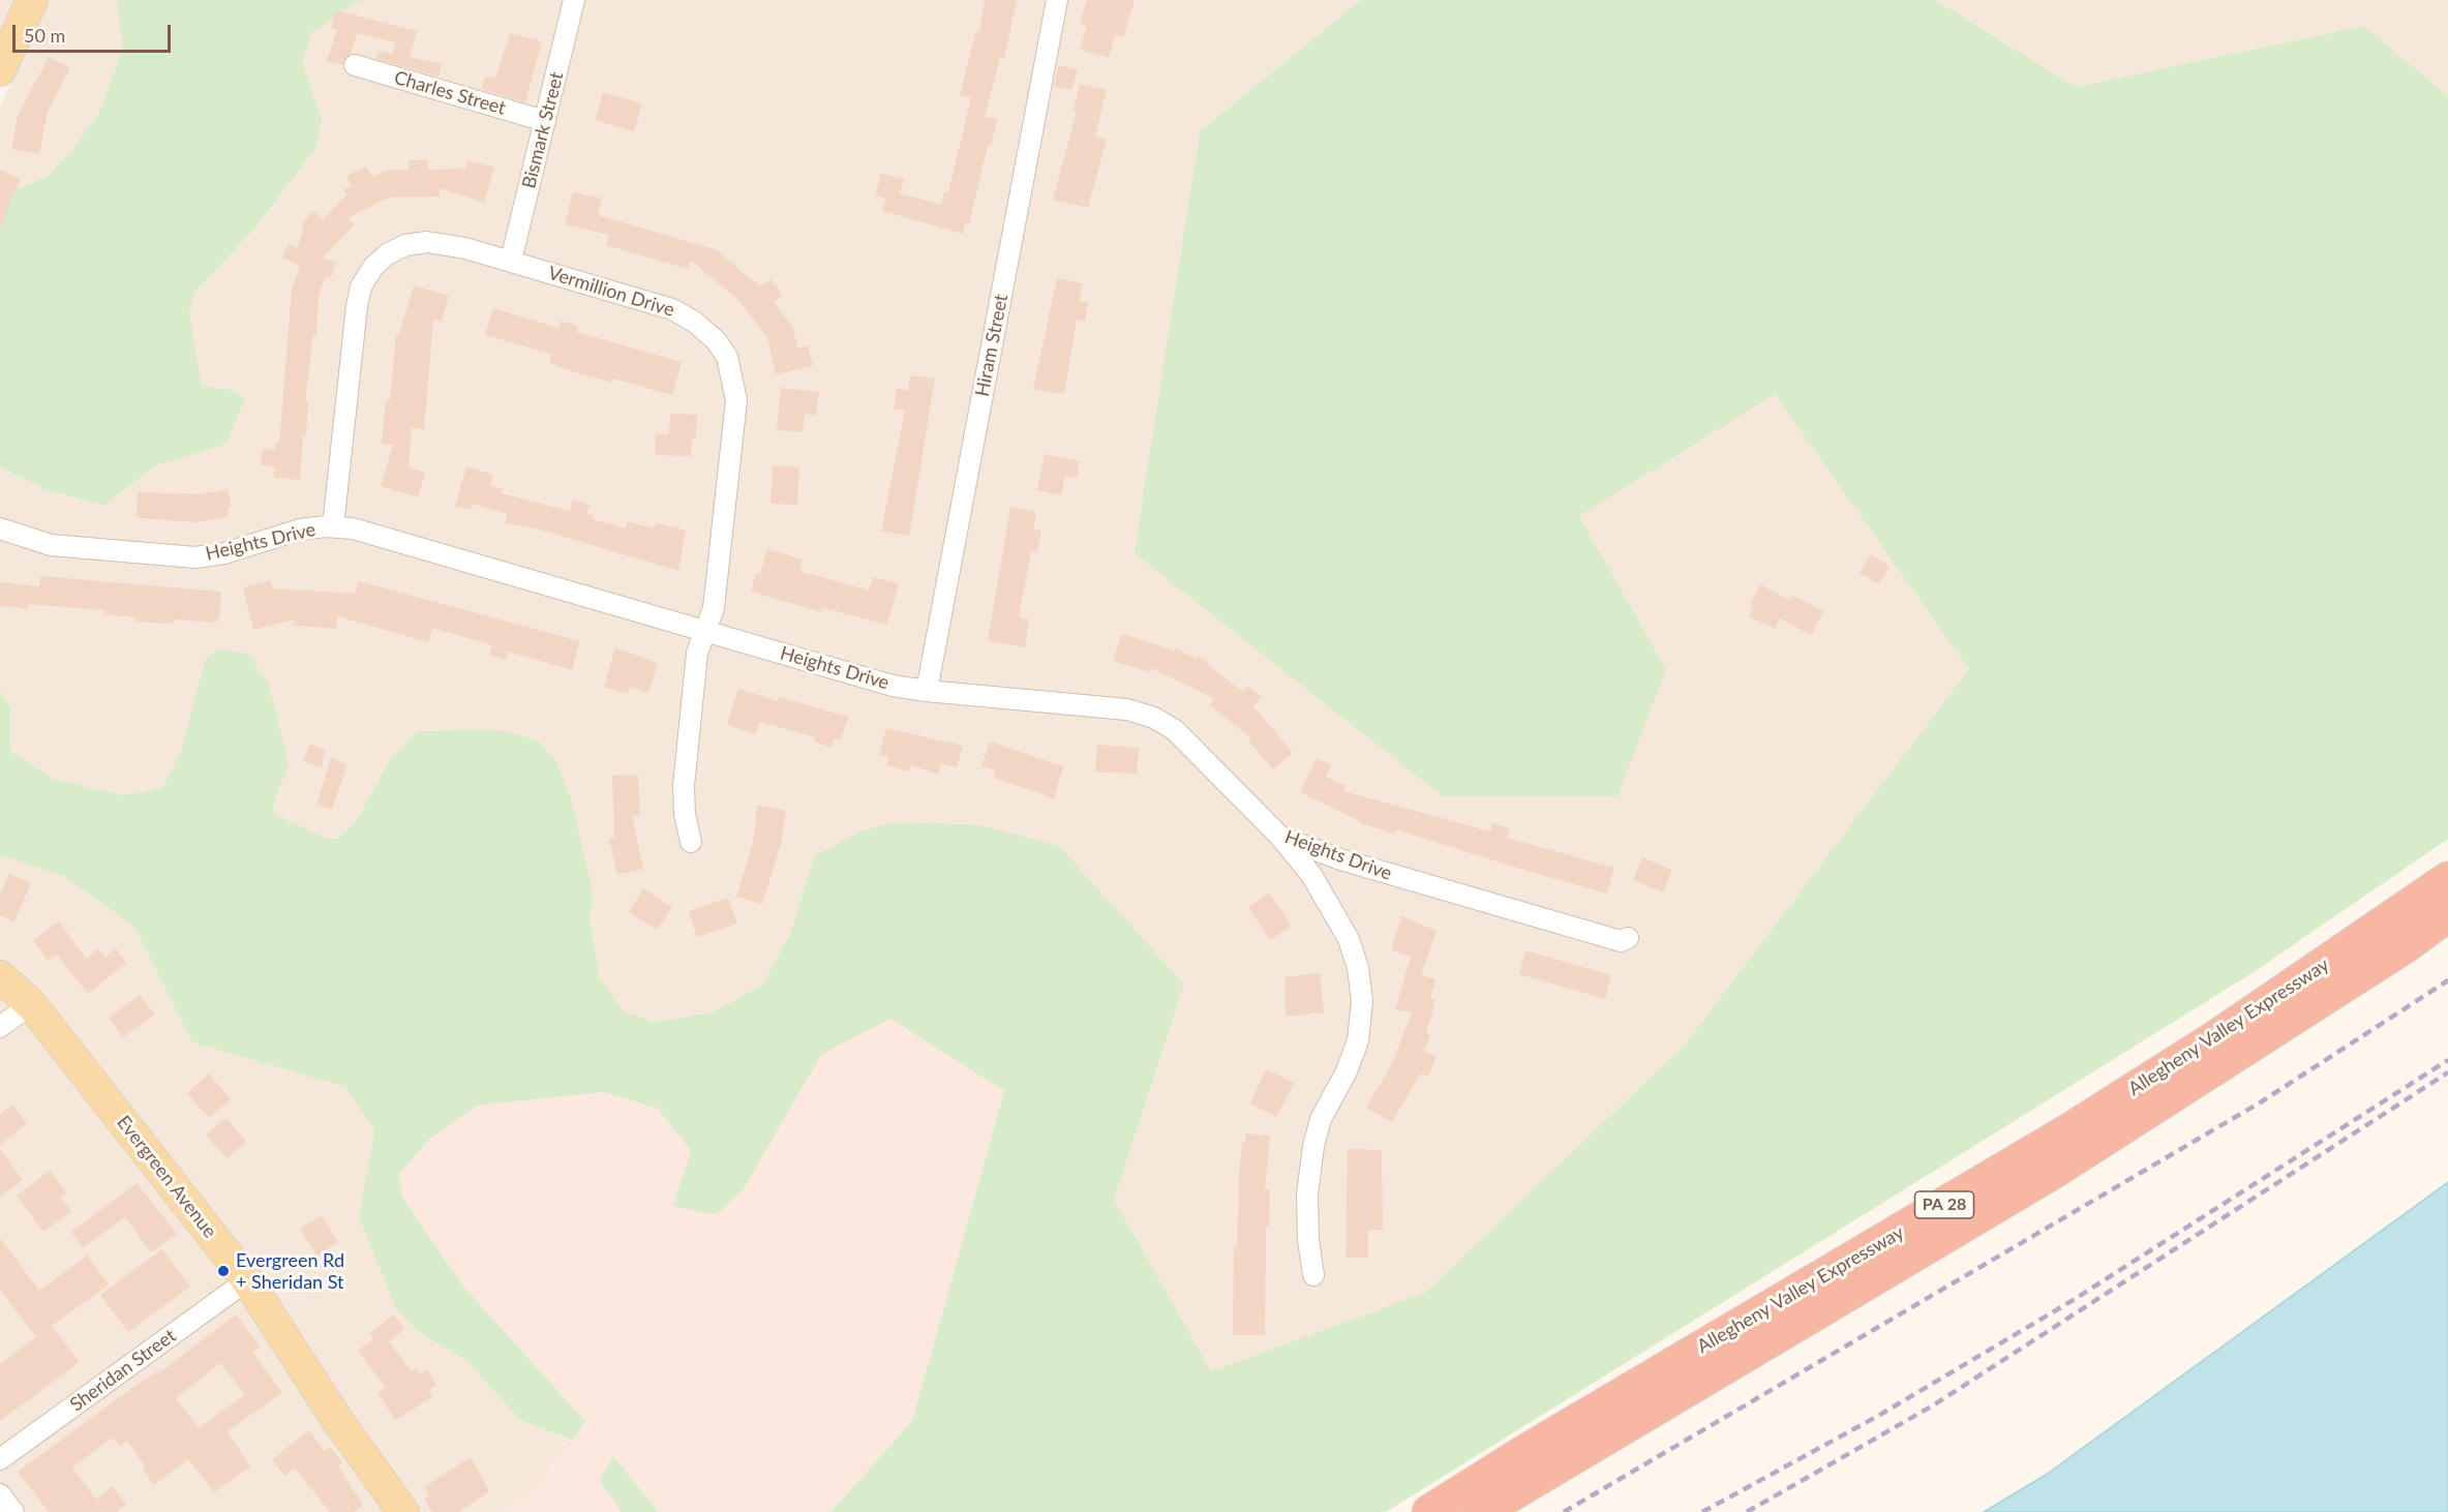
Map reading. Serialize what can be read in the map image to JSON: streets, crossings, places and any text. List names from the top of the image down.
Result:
{
  "streets": {
    "highway": ["Allegheny Valley Expressway", "PA 28"],
    "main road": ["Evergreen Avenue"],
    "street": [
      "Charles Street",
      "Bismark Street",
      "Vermillion Drive",
      "Hiram Street",
      "Heights Drive",
      "Sheridan Street"
    ]
  },
  "crossings": [
    ["Charles Street", "Bismark Street"],
    ["Bismark Street", "Vermillion Drive"],
    ["Vermillion Drive", "Heights Drive"],
    ["Hiram Street", "Heights Drive"],
    ["Evergreen Avenue", "Sheridan Street"]
  ],
  "places": ["Evergreen Rd + Sheridan St"],
  "scale_bar": "50 m"
}
